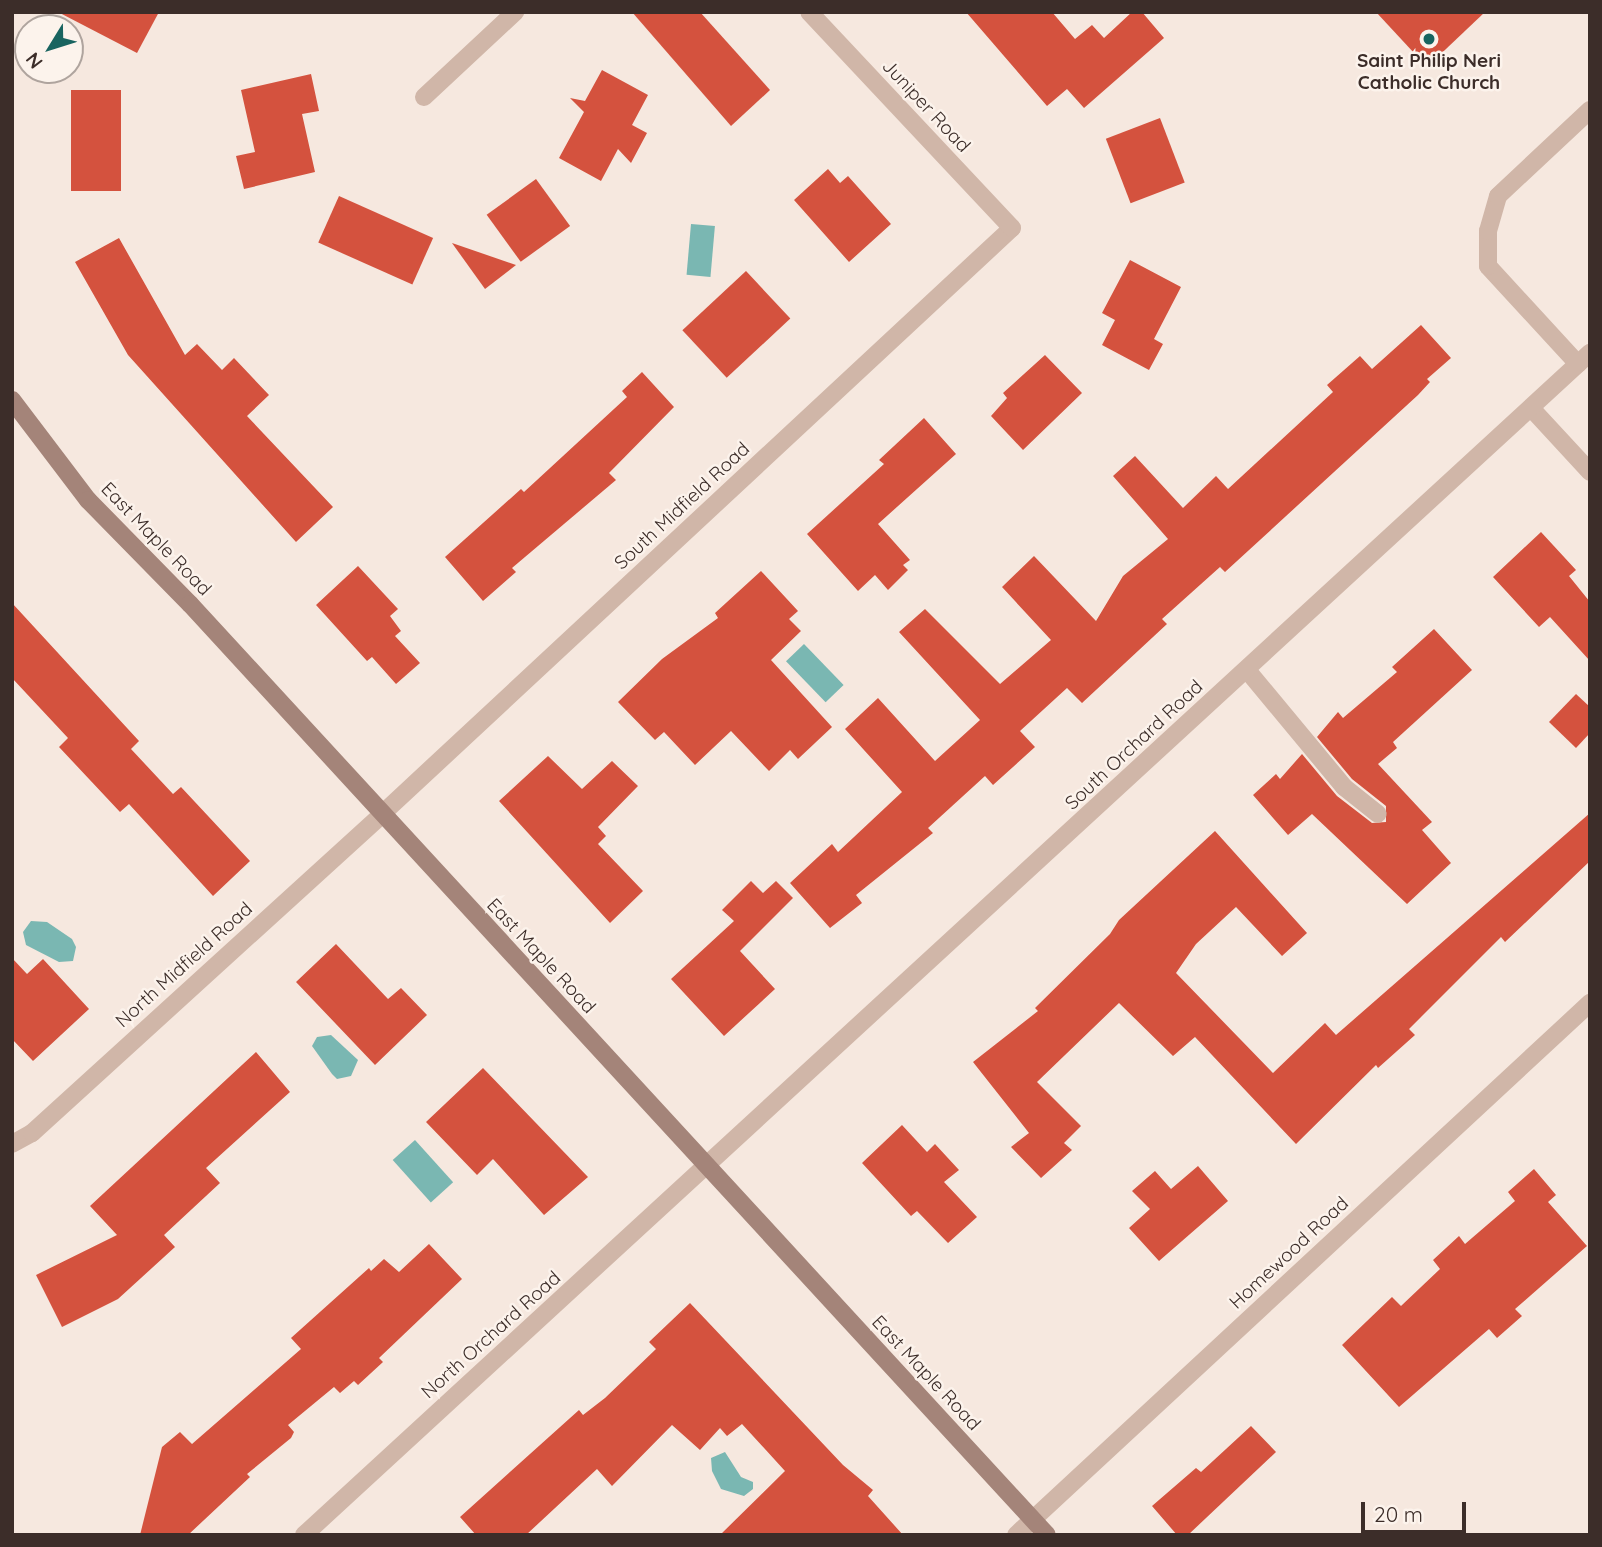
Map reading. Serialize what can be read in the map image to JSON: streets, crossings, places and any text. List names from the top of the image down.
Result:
{
  "streets": {
    "main road": ["East Maple Road"],
    "street": [
      "Juniper Road",
      "South Midfield Road",
      "South Orchard Road",
      "North Midfield Road",
      "Homewood Road",
      "North Orchard Road"
    ]
  },
  "crossings": [
    ["Juniper Road", "South Midfield Road"],
    ["South Midfield Road", "East Maple Road"],
    ["South Midfield Road", "North Midfield Road"],
    ["East Maple Road", "South Orchard Road"],
    ["East Maple Road", "North Midfield Road"],
    ["East Maple Road", "Homewood Road"],
    ["East Maple Road", "North Orchard Road"],
    ["South Orchard Road", "North Orchard Road"]
  ],
  "places": ["Saint Philip Neri Catholic Church"],
  "scale_bar": "20 m",
  "north": "bottom left"
}
